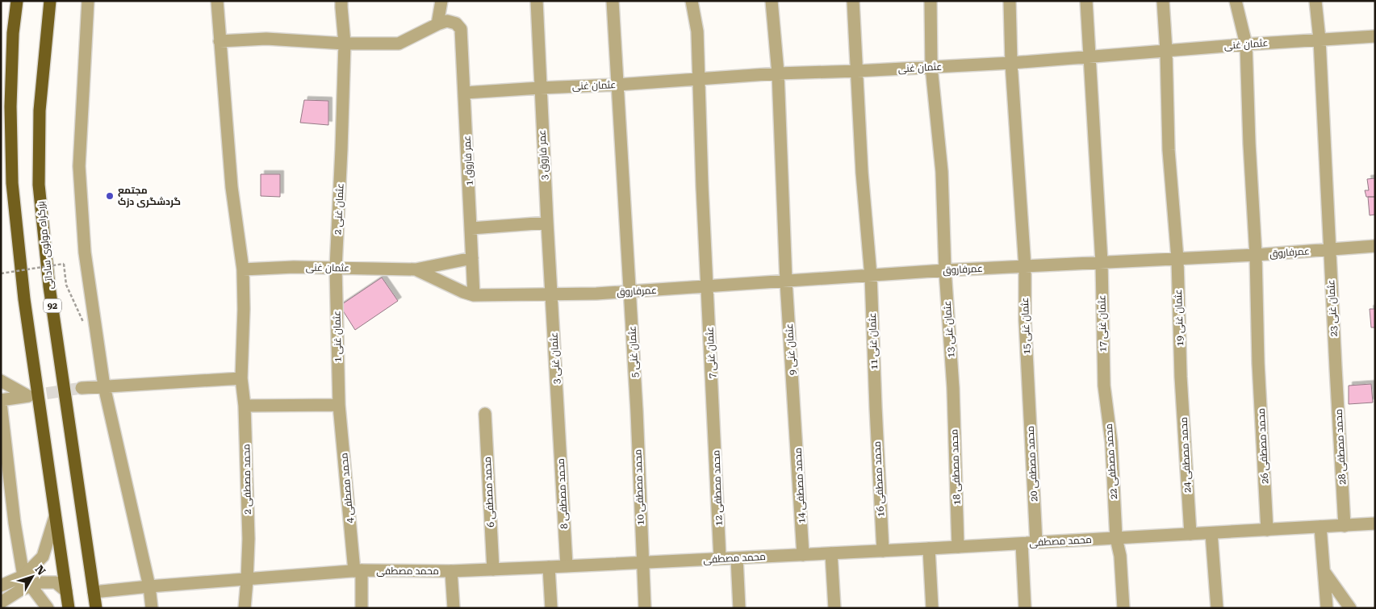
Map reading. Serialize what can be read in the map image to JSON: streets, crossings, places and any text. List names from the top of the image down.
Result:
{
  "streets": {
    "highway": ["بزرگراه مولوی ساداتی", "92"],
    "street": [
      "عثمان غنی",
      "عمر فاروق 3",
      "عمر فاروق 1",
      "عثمان غنی 2",
      "عمرفاروق",
      "عثمان غنی 23",
      "عثمان غنی 19",
      "عثمان غنی 17",
      "عثمان غنی 15",
      "عثمان غنی 13",
      "عثمان غنی 1",
      "عثمان غنی 11",
      "عثمان غنی 9",
      "عثمان غنی 5",
      "عثمان غنی 7",
      "عثمان غنی 3",
      "محمد مصطفی 26",
      "محمد مصطفی 28",
      "محمد مصطفی 24",
      "محمد مصطفی 22",
      "محمد مصطفی 20",
      "محمد مصطفی 18",
      "محمد مصطفی 2",
      "محمد مصطفی 16",
      "محمد مصطفی 14",
      "محمد مصطفی 10",
      "محمد مصطفی 4",
      "محمد مصطفی 12",
      "محمد مصطفی 6",
      "محمد مصطفی 8",
      "محمد مصطفی"
    ]
  },
  "crossings": [
    ["عثمان غنی", "عمر فاروق 3"],
    ["عثمان غنی", "عمر فاروق 1"],
    ["عثمان غنی", "عثمان غنی 2"],
    ["عثمان غنی", "عمرفاروق"],
    ["عثمان غنی", "عثمان غنی 23"],
    ["عثمان غنی", "عثمان غنی 19"],
    ["عثمان غنی", "عثمان غنی 17"],
    ["عثمان غنی", "عثمان غنی 15"],
    ["عثمان غنی", "عثمان غنی 13"],
    ["عثمان غنی", "عثمان غنی 1"],
    ["عثمان غنی", "عثمان غنی 11"],
    ["عثمان غنی", "عثمان غنی 9"],
    ["عثمان غنی", "عثمان غنی 5"],
    ["عثمان غنی", "عثمان غنی 7"],
    ["عثمان غنی", "عثمان غنی 3"],
    ["عثمان غنی", "محمد مصطفی 26"],
    ["عثمان غنی", "محمد مصطفی 2"],
    ["عمر فاروق 3", "عمرفاروق"],
    ["عمر فاروق 3", "عثمان غنی 3"],
    ["عثمان غنی 2", "عثمان غنی 1"],
    ["بزرگراه مولوی ساداتی", "محمد مصطفی"],
    ["عمرفاروق", "عثمان غنی 23"],
    ["عمرفاروق", "عثمان غنی 19"],
    ["عمرفاروق", "عثمان غنی 17"],
    ["عمرفاروق", "عثمان غنی 15"],
    ["عمرفاروق", "عثمان غنی 13"],
    ["عمرفاروق", "عثمان غنی 11"],
    ["عمرفاروق", "عثمان غنی 9"],
    ["عمرفاروق", "عثمان غنی 5"],
    ["عمرفاروق", "عثمان غنی 7"],
    ["عمرفاروق", "عثمان غنی 3"],
    ["عمرفاروق", "محمد مصطفی 26"],
    ["عثمان غنی 23", "محمد مصطفی 28"],
    ["عثمان غنی 19", "محمد مصطفی 24"],
    ["عثمان غنی 17", "محمد مصطفی 22"],
    ["عثمان غنی 15", "محمد مصطفی 20"],
    ["عثمان غنی 13", "محمد مصطفی 18"],
    ["عثمان غنی 1", "محمد مصطفی 4"],
    ["عثمان غنی 11", "محمد مصطفی 16"],
    ["عثمان غنی 9", "محمد مصطفی 14"],
    ["عثمان غنی 5", "محمد مصطفی 10"],
    ["عثمان غنی 7", "محمد مصطفی 12"],
    ["عثمان غنی 3", "محمد مصطفی 8"],
    ["محمد مصطفی 26", "محمد مصطفی"],
    ["محمد مصطفی 28", "محمد مصطفی"],
    ["محمد مصطفی 24", "محمد مصطفی"],
    ["محمد مصطفی 22", "محمد مصطفی"],
    ["محمد مصطفی 20", "محمد مصطفی"],
    ["محمد مصطفی 18", "محمد مصطفی"],
    ["محمد مصطفی 2", "محمد مصطفی"],
    ["محمد مصطفی 16", "محمد مصطفی"],
    ["محمد مصطفی 14", "محمد مصطفی"],
    ["محمد مصطفی 10", "محمد مصطفی"],
    ["محمد مصطفی 4", "محمد مصطفی"],
    ["محمد مصطفی 12", "محمد مصطفی"],
    ["محمد مصطفی 6", "محمد مصطفی"],
    ["محمد مصطفی 8", "محمد مصطفی"]
  ],
  "places": ["مجتمع گردشگری دزک"],
  "north": "top right"
}
